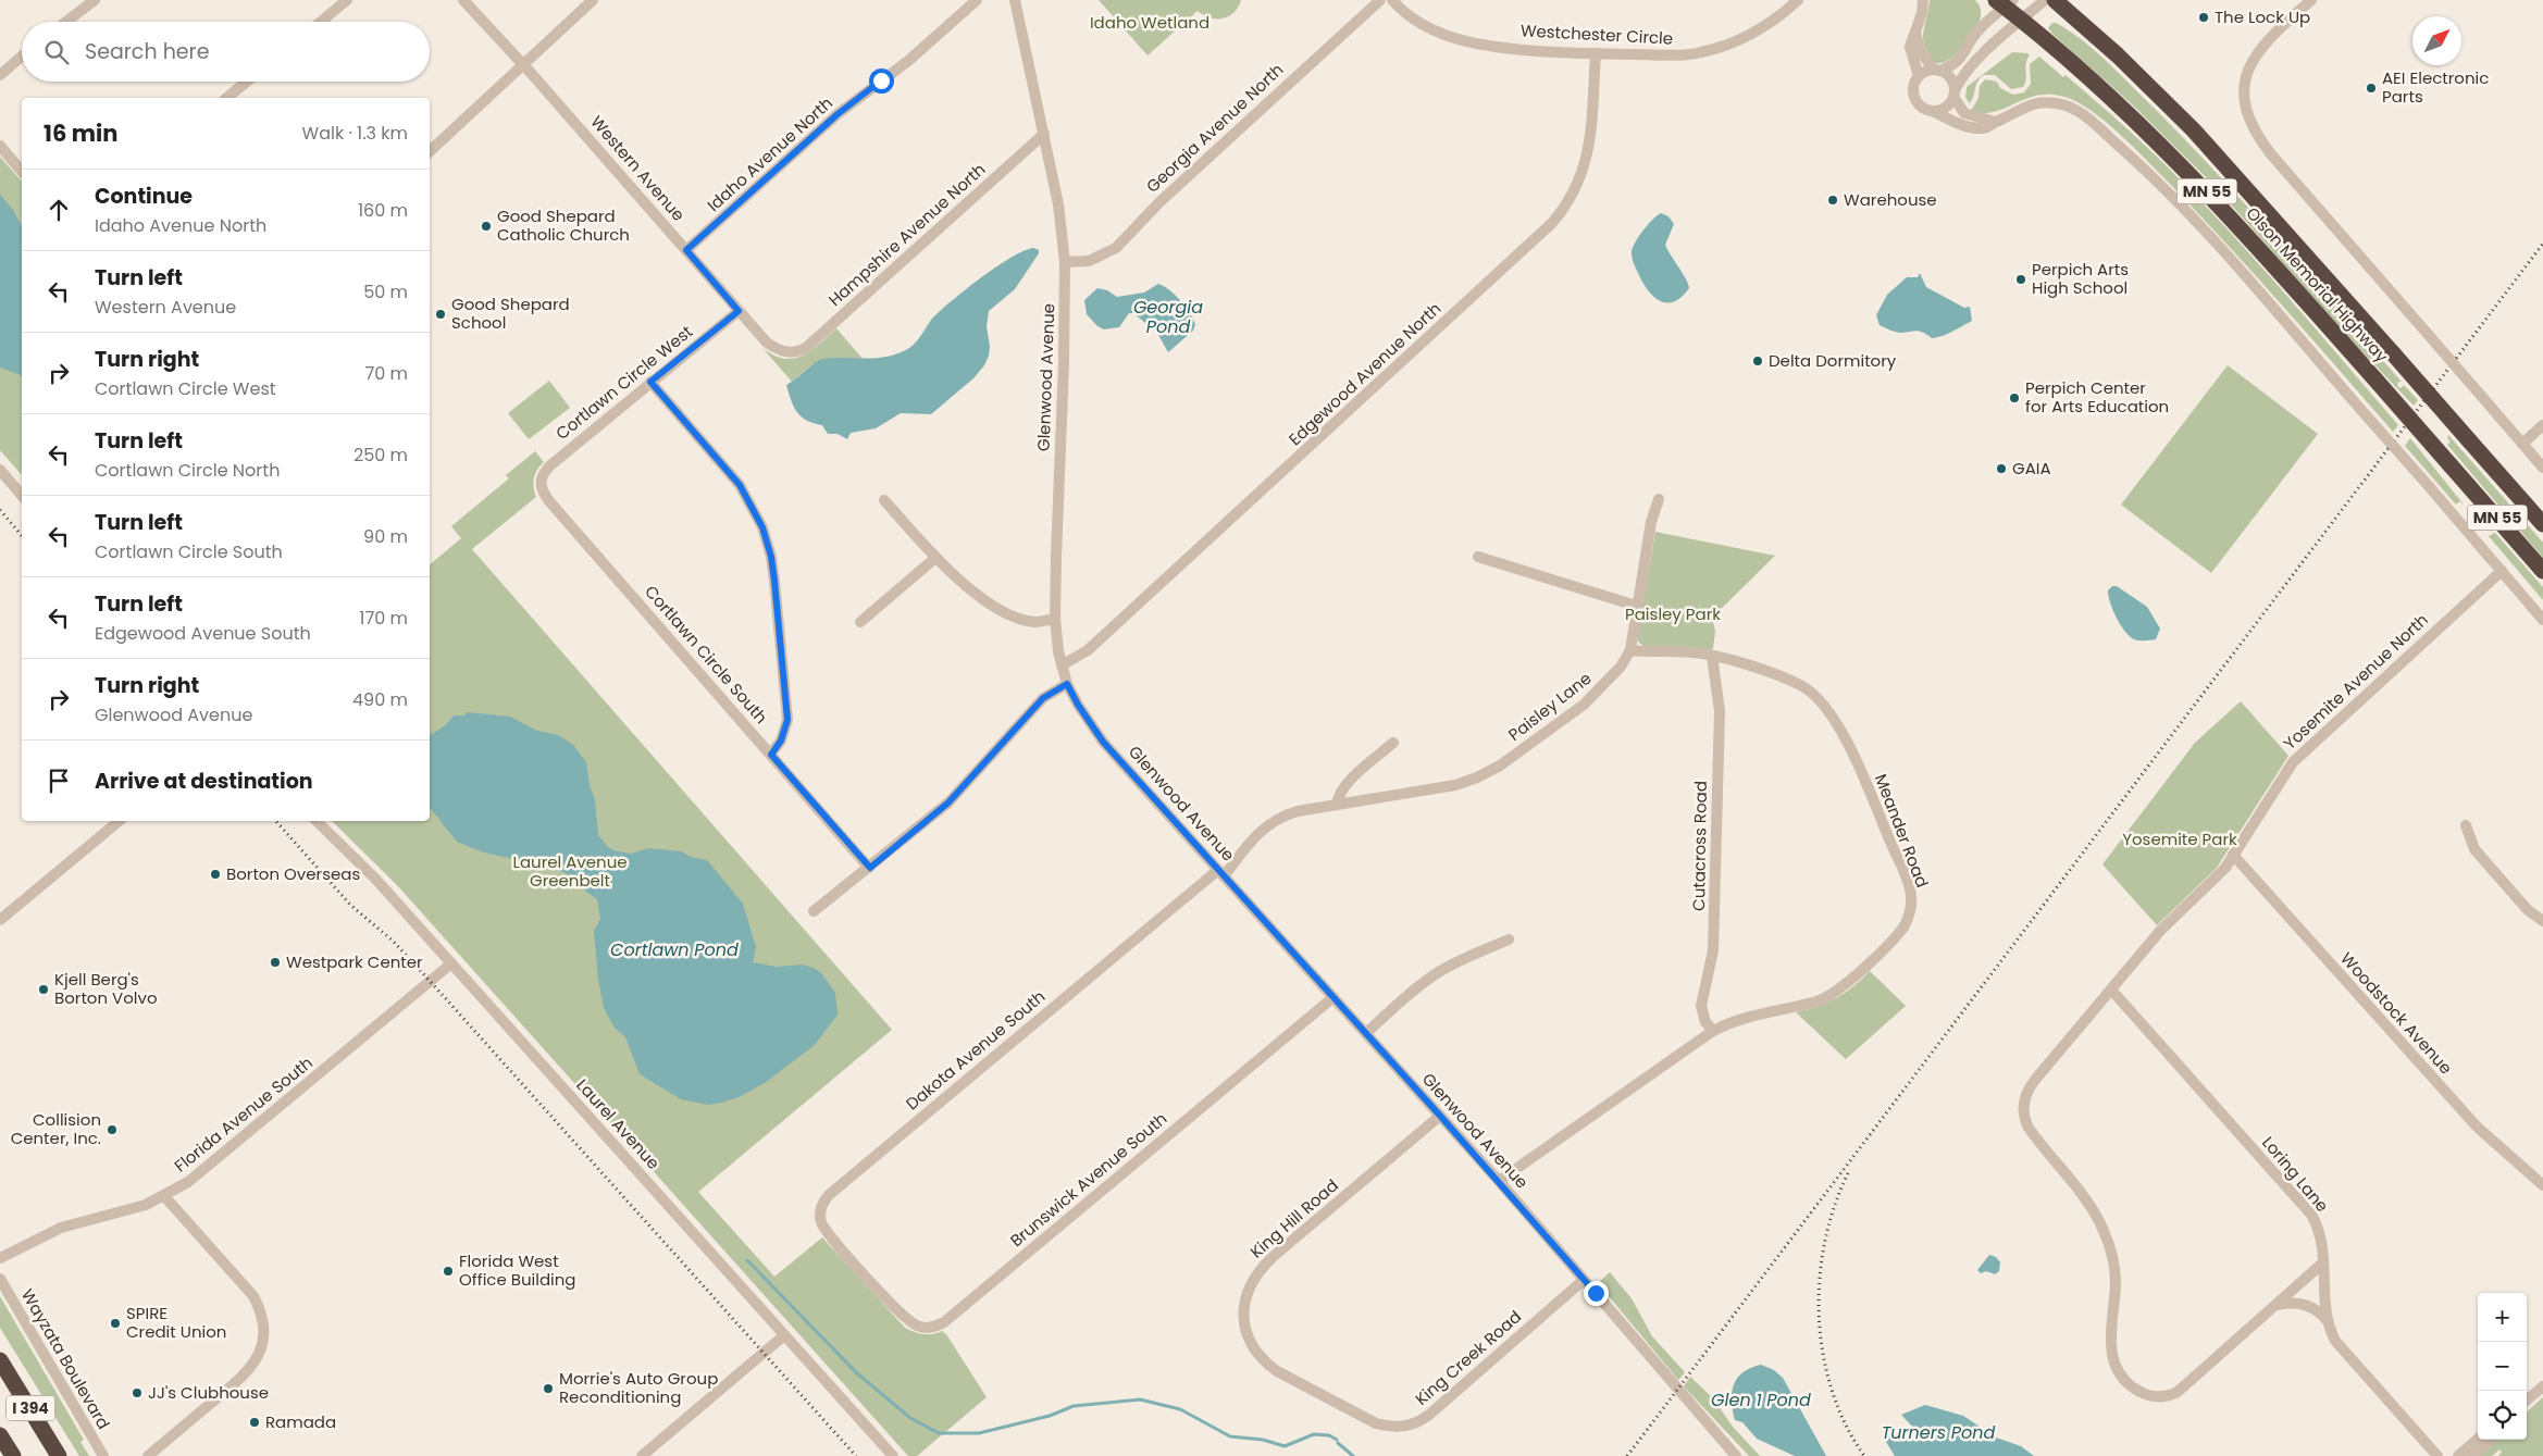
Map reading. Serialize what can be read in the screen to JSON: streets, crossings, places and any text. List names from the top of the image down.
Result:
{
  "streets": {
    "highway": ["MN 55", "Olson Memorial Highway", "I 394"],
    "street": [
      "Westchester Circle",
      "Georgia Avenue North",
      "Idaho Avenue North",
      "Western Avenue",
      "Hampshire Avenue North",
      "Edgewood Avenue North",
      "Glenwood Avenue",
      "Cortlawn Circle West",
      "Cortlawn Circle South",
      "Yosemite Avenue North",
      "Paisley Lane",
      "Meander Road",
      "Cutacross Road",
      "Woodstock Avenue",
      "Dakota Avenue South",
      "Florida Avenue South",
      "Laurel Avenue",
      "Loring Lane",
      "Brunswick Avenue South",
      "King Hill Road",
      "King Creek Road",
      "Wayzata Boulevard"
    ]
  },
  "crossings": [
    ["Westchester Circle", "Edgewood Avenue North"],
    ["Georgia Avenue North", "Glenwood Avenue"],
    ["Idaho Avenue North", "Western Avenue"],
    ["Western Avenue", "Hampshire Avenue North"],
    ["Western Avenue", "Cortlawn Circle West"],
    ["Hampshire Avenue North", "Glenwood Avenue"],
    ["Edgewood Avenue North", "Glenwood Avenue"],
    ["Glenwood Avenue", "Paisley Lane"],
    ["Glenwood Avenue", "Meander Road"],
    ["Glenwood Avenue", "Dakota Avenue South"],
    ["Glenwood Avenue", "Brunswick Avenue South"],
    ["Glenwood Avenue", "King Hill Road"],
    ["Glenwood Avenue", "King Creek Road"],
    ["Cortlawn Circle West", "Cortlawn Circle South"],
    ["Yosemite Avenue North", "Woodstock Avenue"],
    ["Yosemite Avenue North", "Loring Lane"],
    ["Paisley Lane", "Meander Road"],
    ["Paisley Lane", "Dakota Avenue South"],
    ["Meander Road", "Cutacross Road"],
    ["Dakota Avenue South", "Brunswick Avenue South"],
    ["Florida Avenue South", "Laurel Avenue"],
    ["King Hill Road", "King Creek Road"]
  ],
  "water": [
    "Georgia Pond",
    "Cortlawn Pond",
    "Glen 1 Pond",
    "Turners Pond"
  ],
  "parks": [
    "Idaho Wetland",
    "Paisley Park",
    "Yosemite Park",
    "Laurel Avenue Greenbelt"
  ],
  "places": [
    "The Lock Up",
    "AEI Electronic Parts",
    "Warehouse",
    "Good Shepard Catholic Church",
    "Perpich Arts High School",
    "Good Shepard School",
    "Delta Dormitory",
    "Perpich Center for Arts Education",
    "GAIA",
    "Borton Overseas",
    "Westpark Center",
    "Kjell Berg's Borton Volvo",
    "Collision Center, Inc.",
    "Florida West Office Building",
    "SPIRE Credit Union",
    "Morrie's Auto Group Reconditioning",
    "JJ's Clubhouse",
    "Ramada"
  ],
  "north": "top right",
  "page": {
    "search": "Search here",
    "heading": ["16 min", "Walk · 1.3 km"],
    "list": [
      ["Continue", "Idaho Avenue North", "160 m"],
      ["Turn left", "Western Avenue", "50 m"],
      ["Turn right", "Cortlawn Circle West", "70 m"],
      ["Turn left", "Cortlawn Circle North", "250 m"],
      ["Turn left", "Cortlawn Circle South", "90 m"],
      ["Turn left", "Edgewood Avenue South", "170 m"],
      ["Turn right", "Glenwood Avenue", "490 m"],
      "Arrive at destination"
    ],
    "map_buttons": ["+", "−"]
  }
}
